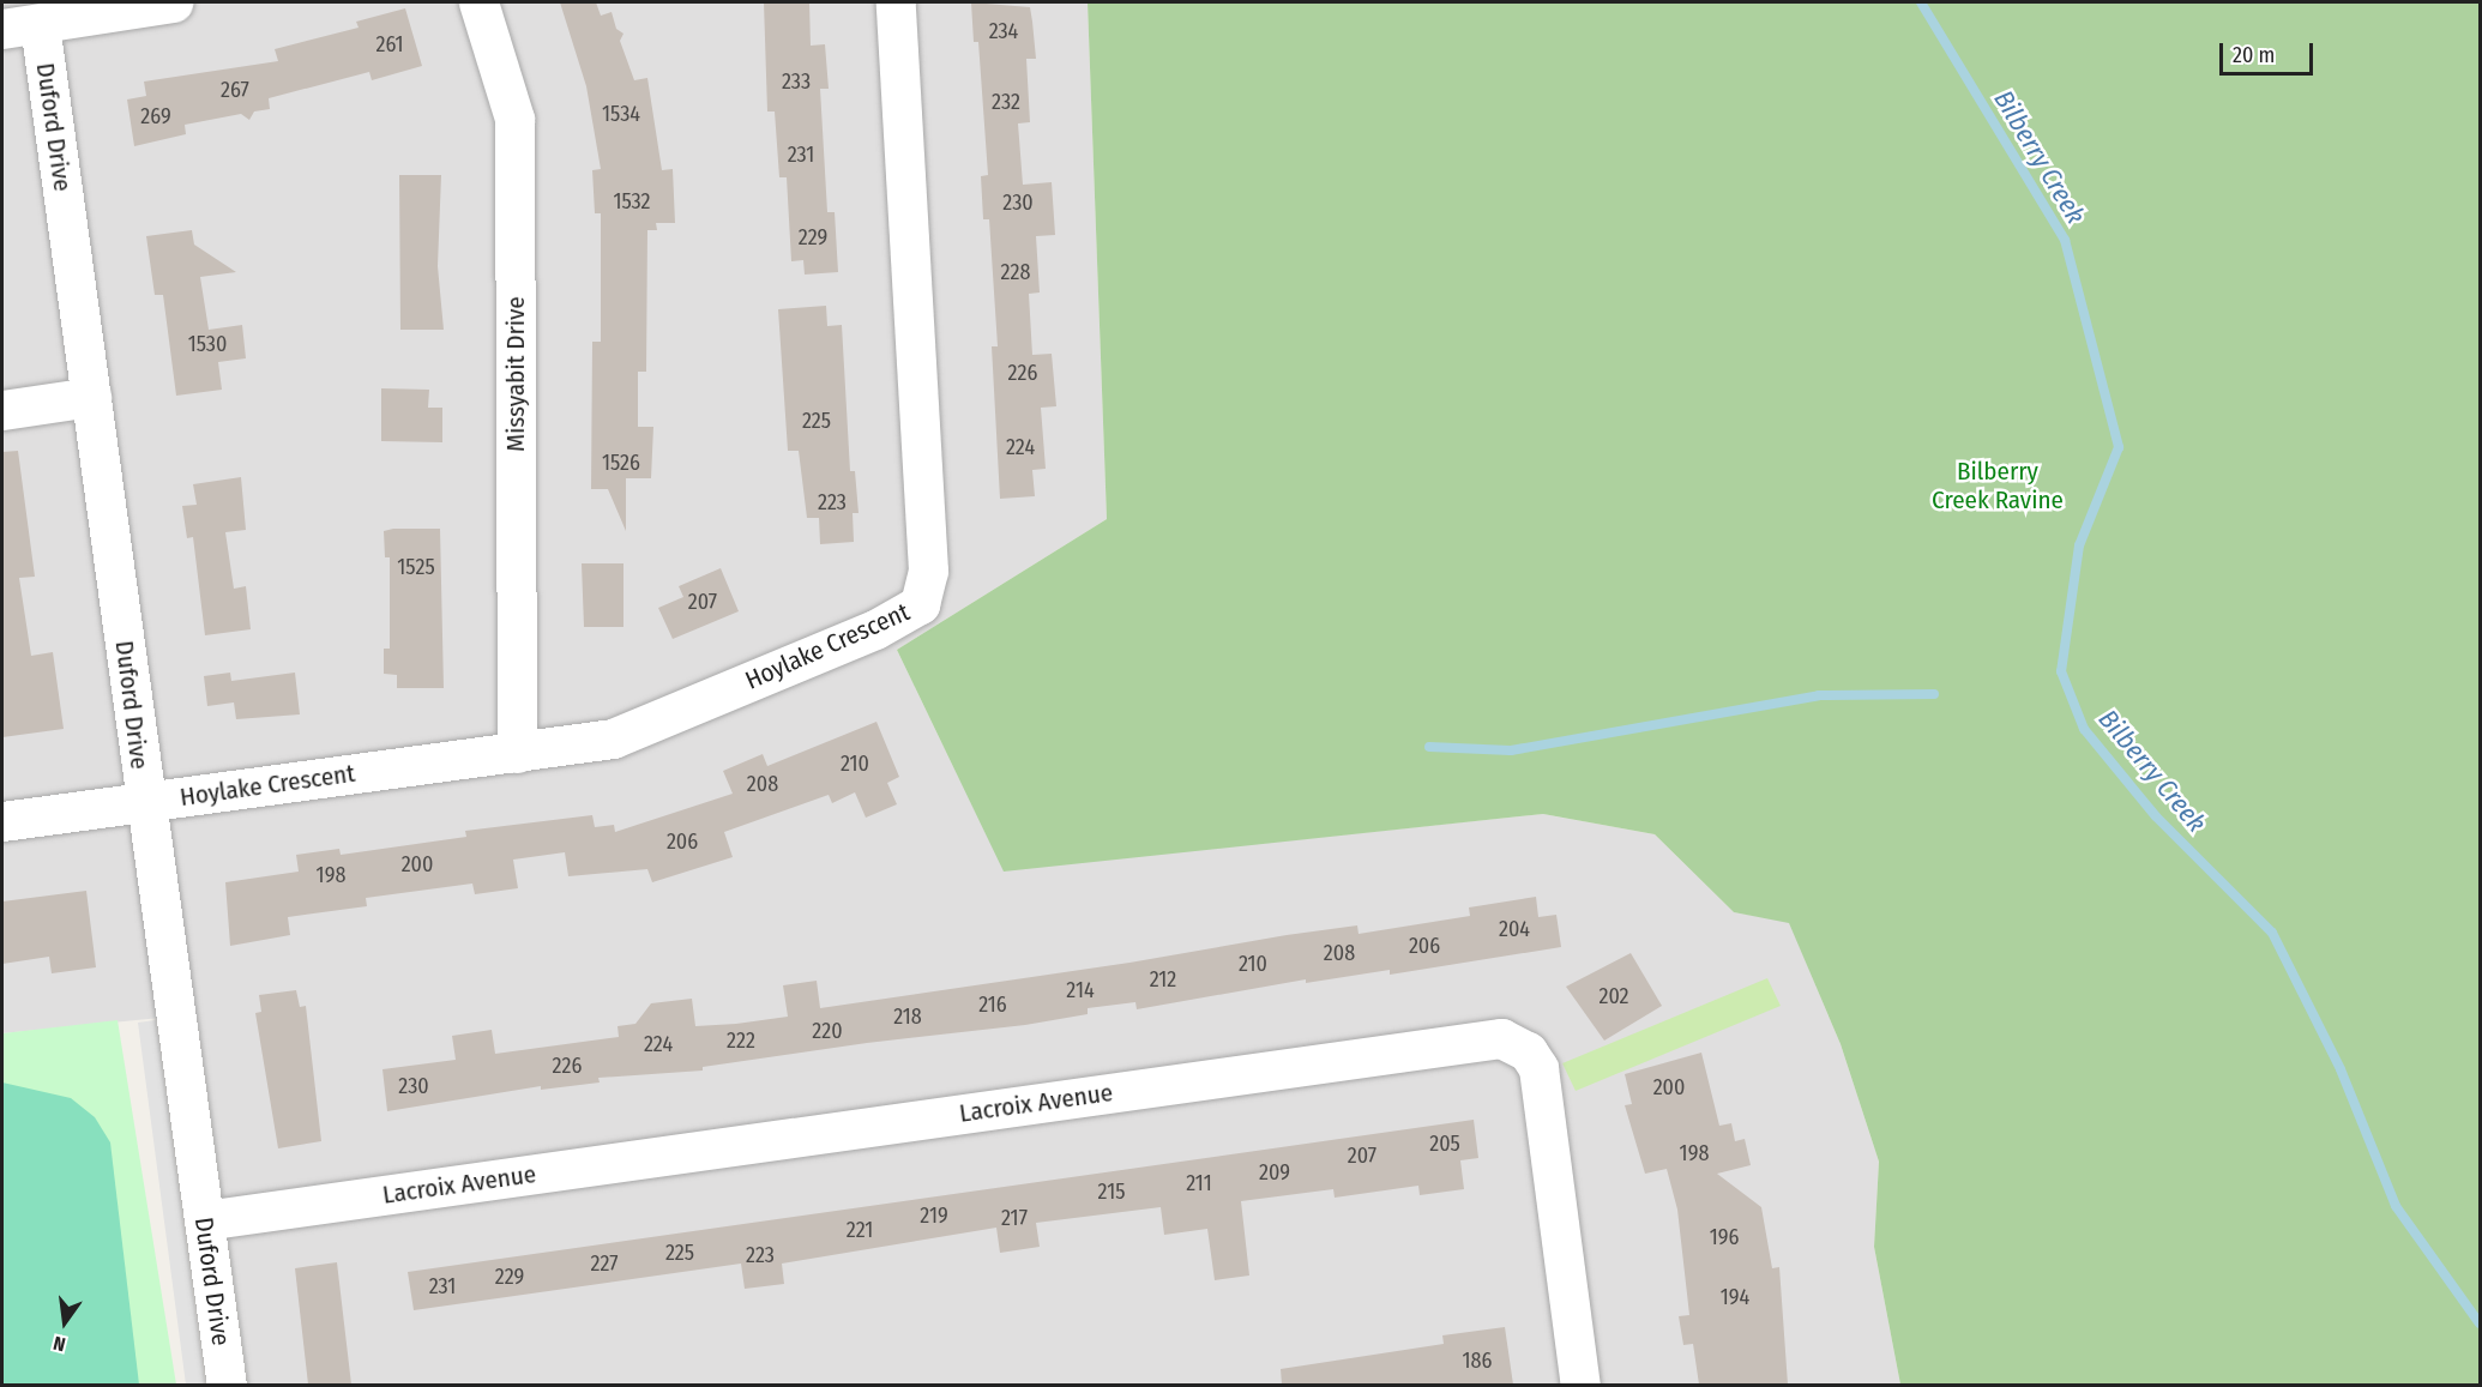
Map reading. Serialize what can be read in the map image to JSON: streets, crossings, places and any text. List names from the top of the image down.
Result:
{
  "streets": {
    "street": [
      "Duford Drive",
      "Missyabit Drive",
      "Hoylake Crescent",
      "Lacroix Avenue"
    ]
  },
  "crossings": [
    ["Duford Drive", "Hoylake Crescent"],
    ["Duford Drive", "Lacroix Avenue"],
    ["Missyabit Drive", "Hoylake Crescent"]
  ],
  "water": ["Bilberry Creek"],
  "parks": ["Bilberry Creek Ravine"],
  "house_numbers": [
    "234",
    "261",
    "233",
    "267",
    "232",
    "1534",
    "269",
    "231",
    "1532",
    "230",
    "229",
    "228",
    "1530",
    "226",
    "225",
    "224",
    "1526",
    "223",
    "1525",
    "207",
    "210",
    "208",
    "206",
    "200",
    "198",
    "204",
    "206",
    "208",
    "210",
    "212",
    "214",
    "202",
    "216",
    "218",
    "220",
    "222",
    "224",
    "226",
    "230",
    "200",
    "205",
    "198",
    "207",
    "209",
    "211",
    "215",
    "219",
    "217",
    "221",
    "196",
    "225",
    "223",
    "227",
    "229",
    "231",
    "194",
    "186"
  ],
  "scale_bar": "20 m",
  "north": "bottom"
}
